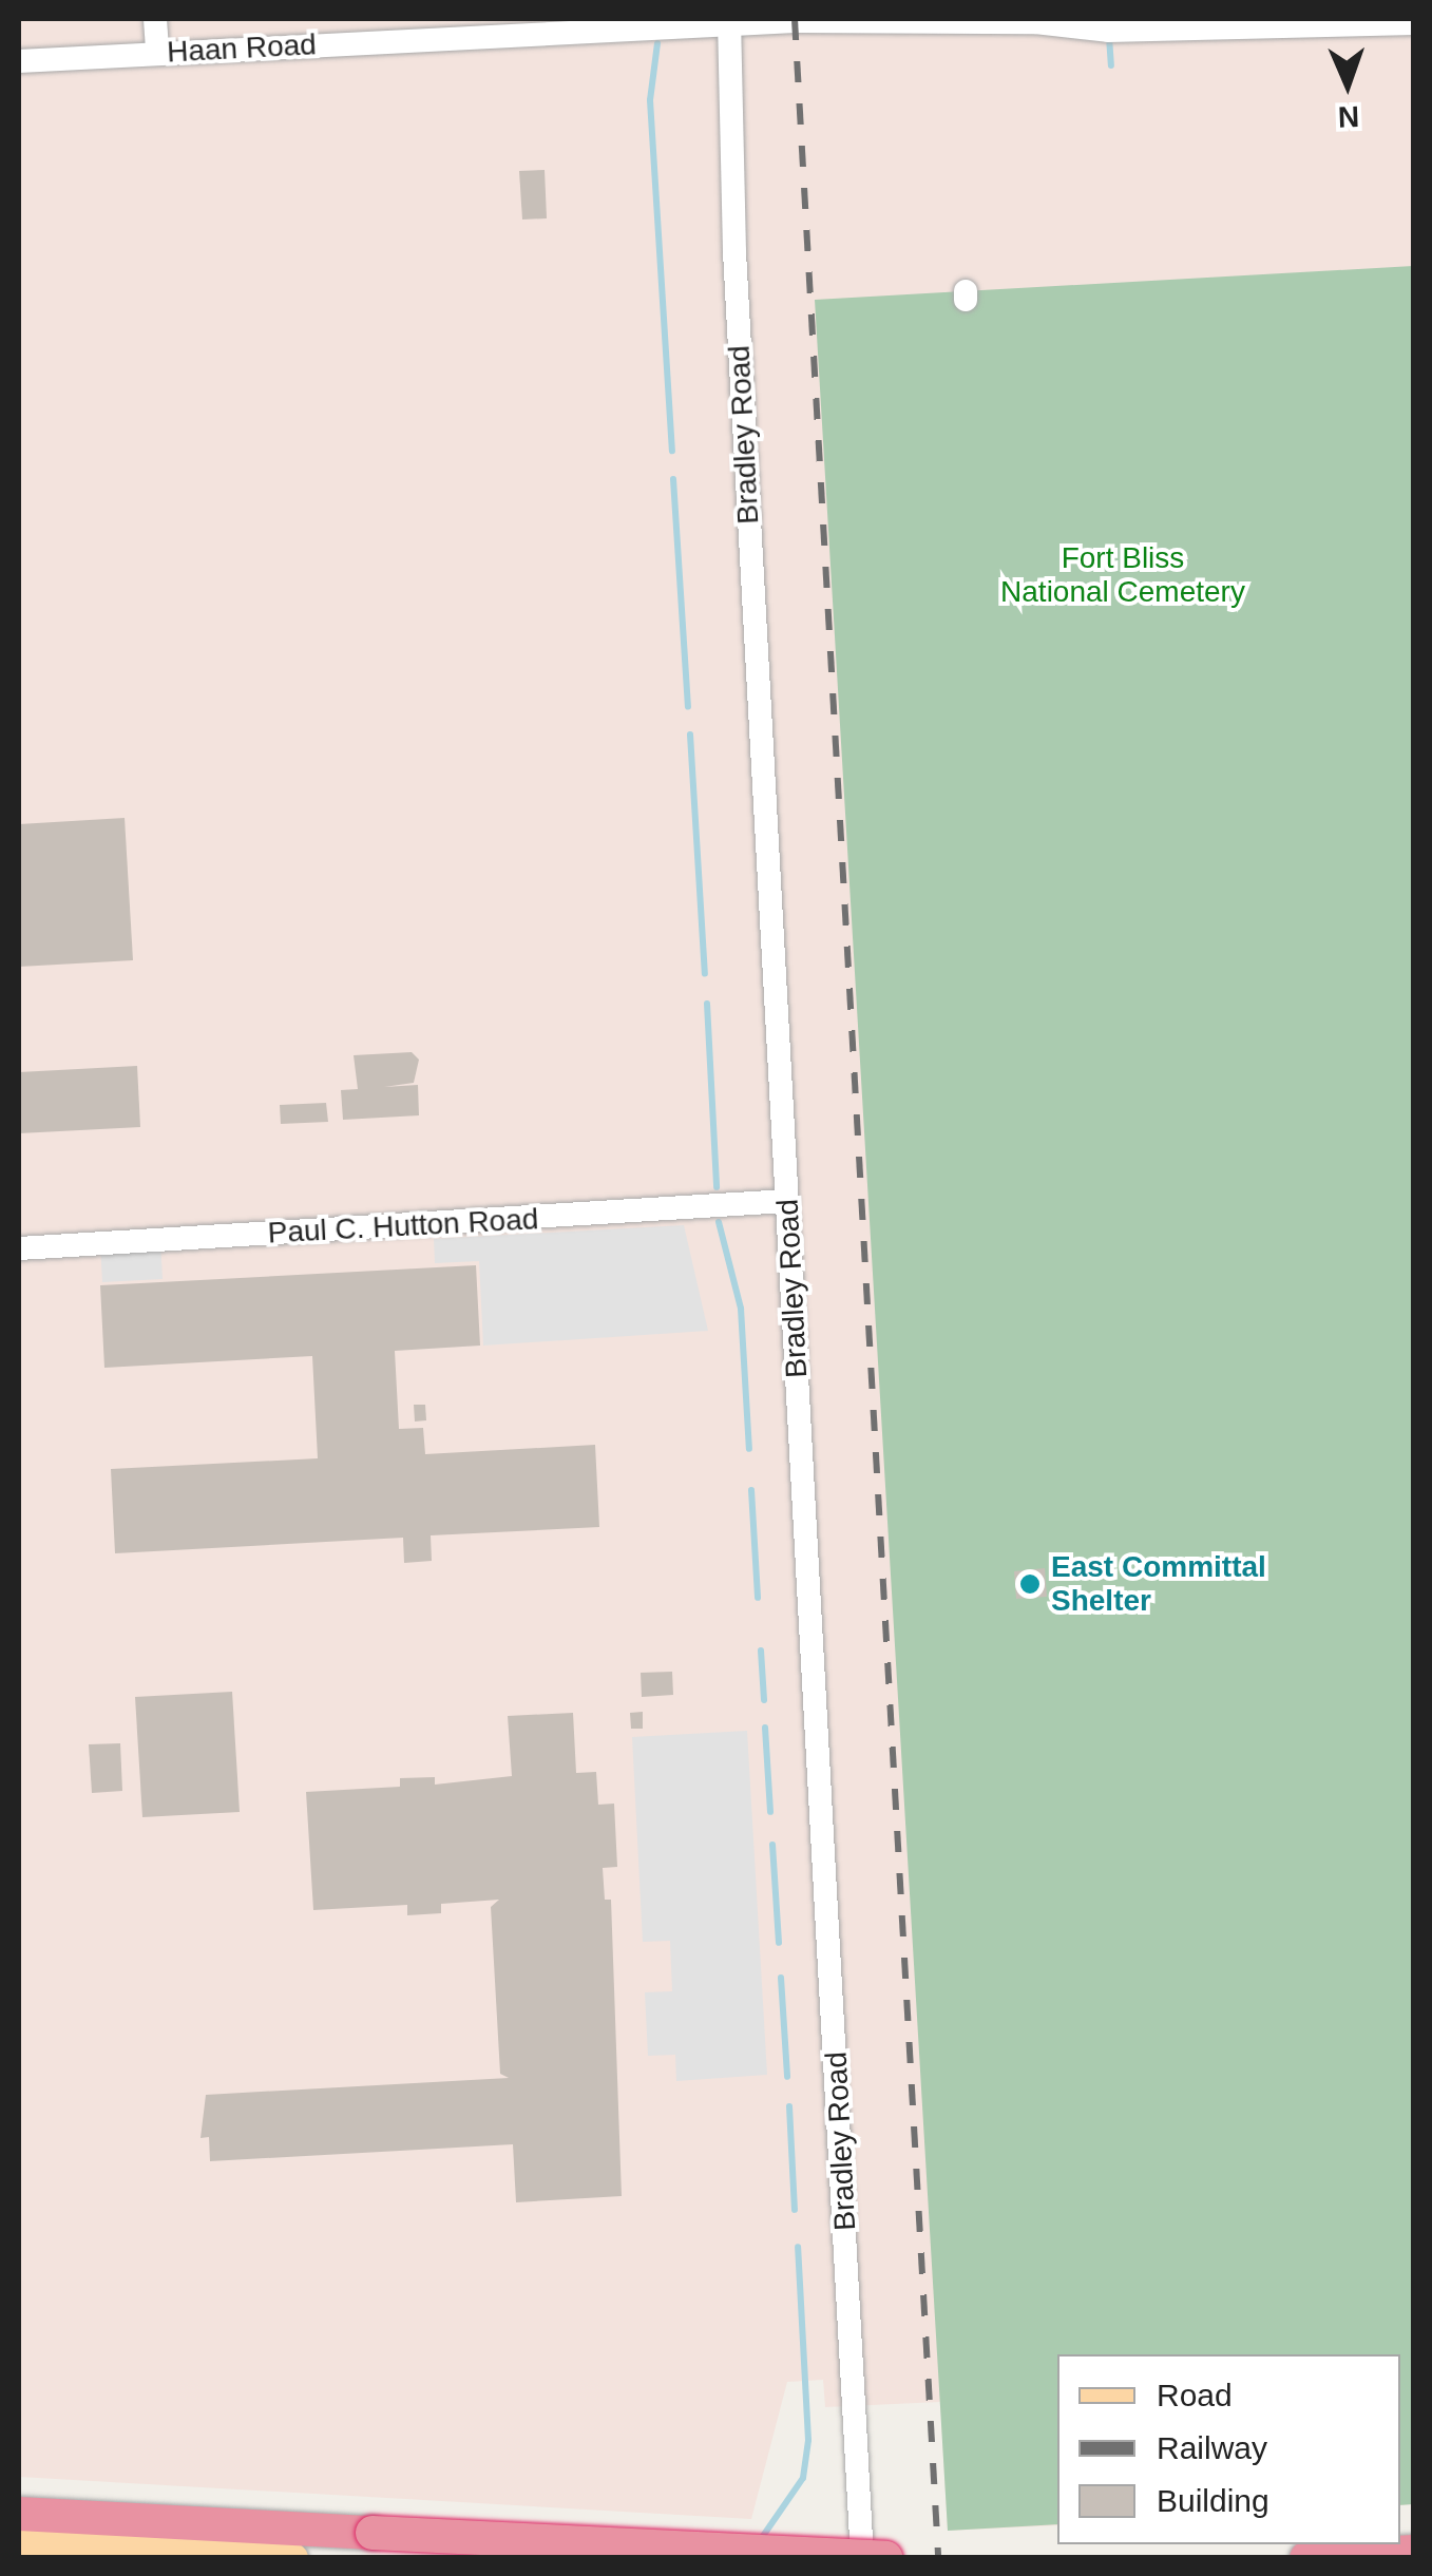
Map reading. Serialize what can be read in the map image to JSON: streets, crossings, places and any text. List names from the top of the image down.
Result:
{
  "streets": {
    "street": ["Haan Road", "Bradley Road", "Paul C. Hutton Road"]
  },
  "crossings": [
    ["Haan Road", "Bradley Road"],
    ["Bradley Road", "Paul C. Hutton Road"]
  ],
  "parks": ["Fort Bliss National Cemetery"],
  "places": ["East Committal Shelter"],
  "legend": ["Road", "Railway", "Building"],
  "north": "bottom"
}
